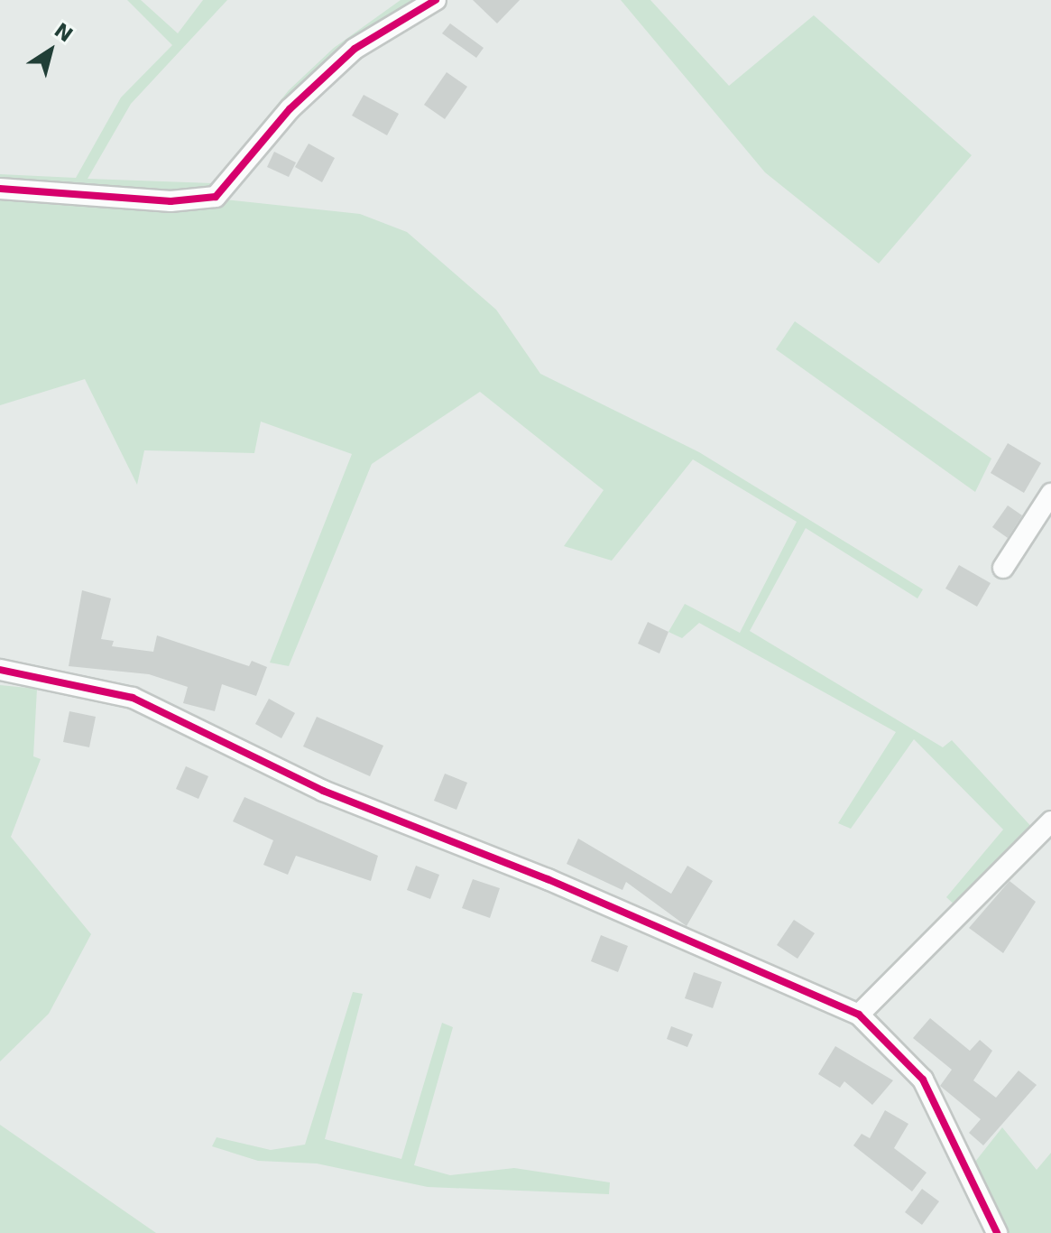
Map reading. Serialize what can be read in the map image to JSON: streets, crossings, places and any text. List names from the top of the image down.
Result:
{
  "north": "top right"
}
